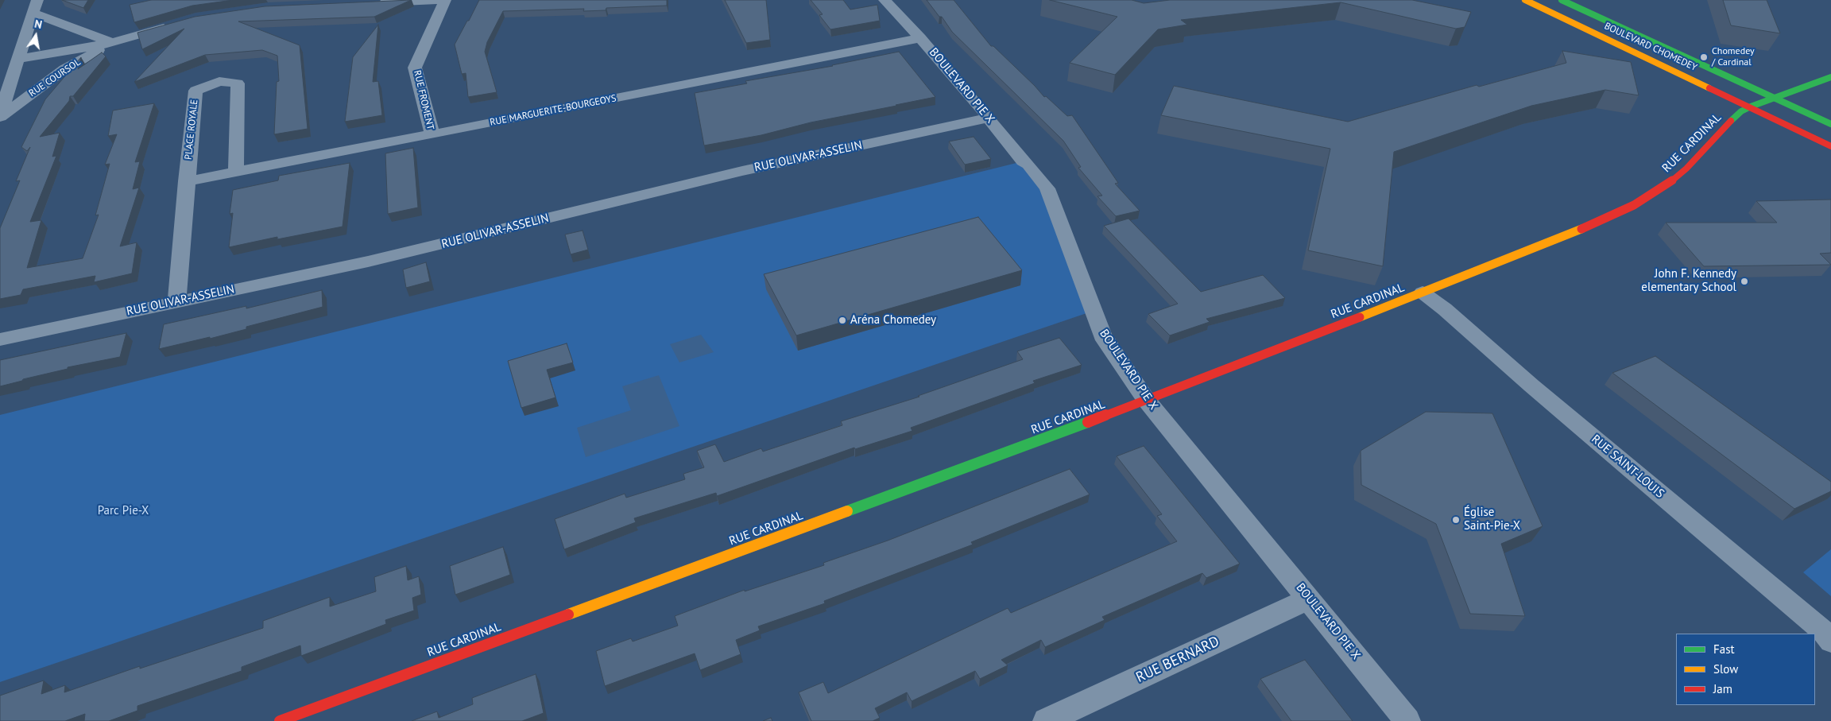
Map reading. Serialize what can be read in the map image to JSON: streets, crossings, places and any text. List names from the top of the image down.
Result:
{
  "streets": {
    "street": [
      "BOULEVARD CHOMEDEY",
      "RUE COURSOL",
      "BOULEVARD PIE X",
      "RUE FROMENT",
      "RUE MARGUERITE-BOURGEOYS",
      "PLACE ROYALE",
      "RUE CARDINAL",
      "RUE OLIVAR-ASSELIN",
      "RUE SAINT-LOUIS",
      "RUE BERNARD"
    ]
  },
  "crossings": [
    ["BOULEVARD CHOMEDEY", "RUE CARDINAL"],
    ["BOULEVARD PIE X", "RUE MARGUERITE-BOURGEOYS"],
    ["BOULEVARD PIE X", "RUE CARDINAL"],
    ["BOULEVARD PIE X", "RUE OLIVAR-ASSELIN"],
    ["BOULEVARD PIE X", "RUE BERNARD"],
    ["RUE FROMENT", "RUE MARGUERITE-BOURGEOYS"],
    ["RUE MARGUERITE-BOURGEOYS", "PLACE ROYALE"],
    ["PLACE ROYALE", "RUE OLIVAR-ASSELIN"],
    ["RUE CARDINAL", "RUE SAINT-LOUIS"]
  ],
  "parks": ["Parc Pie-X"],
  "places": [
    "Chomedey / Cardinal",
    "John F. Kennedy elementary School",
    "Aréna Chomedey",
    "Église Saint-Pie-X"
  ],
  "legend": ["Fast", "Slow", "Jam"],
  "north": "top"
}
